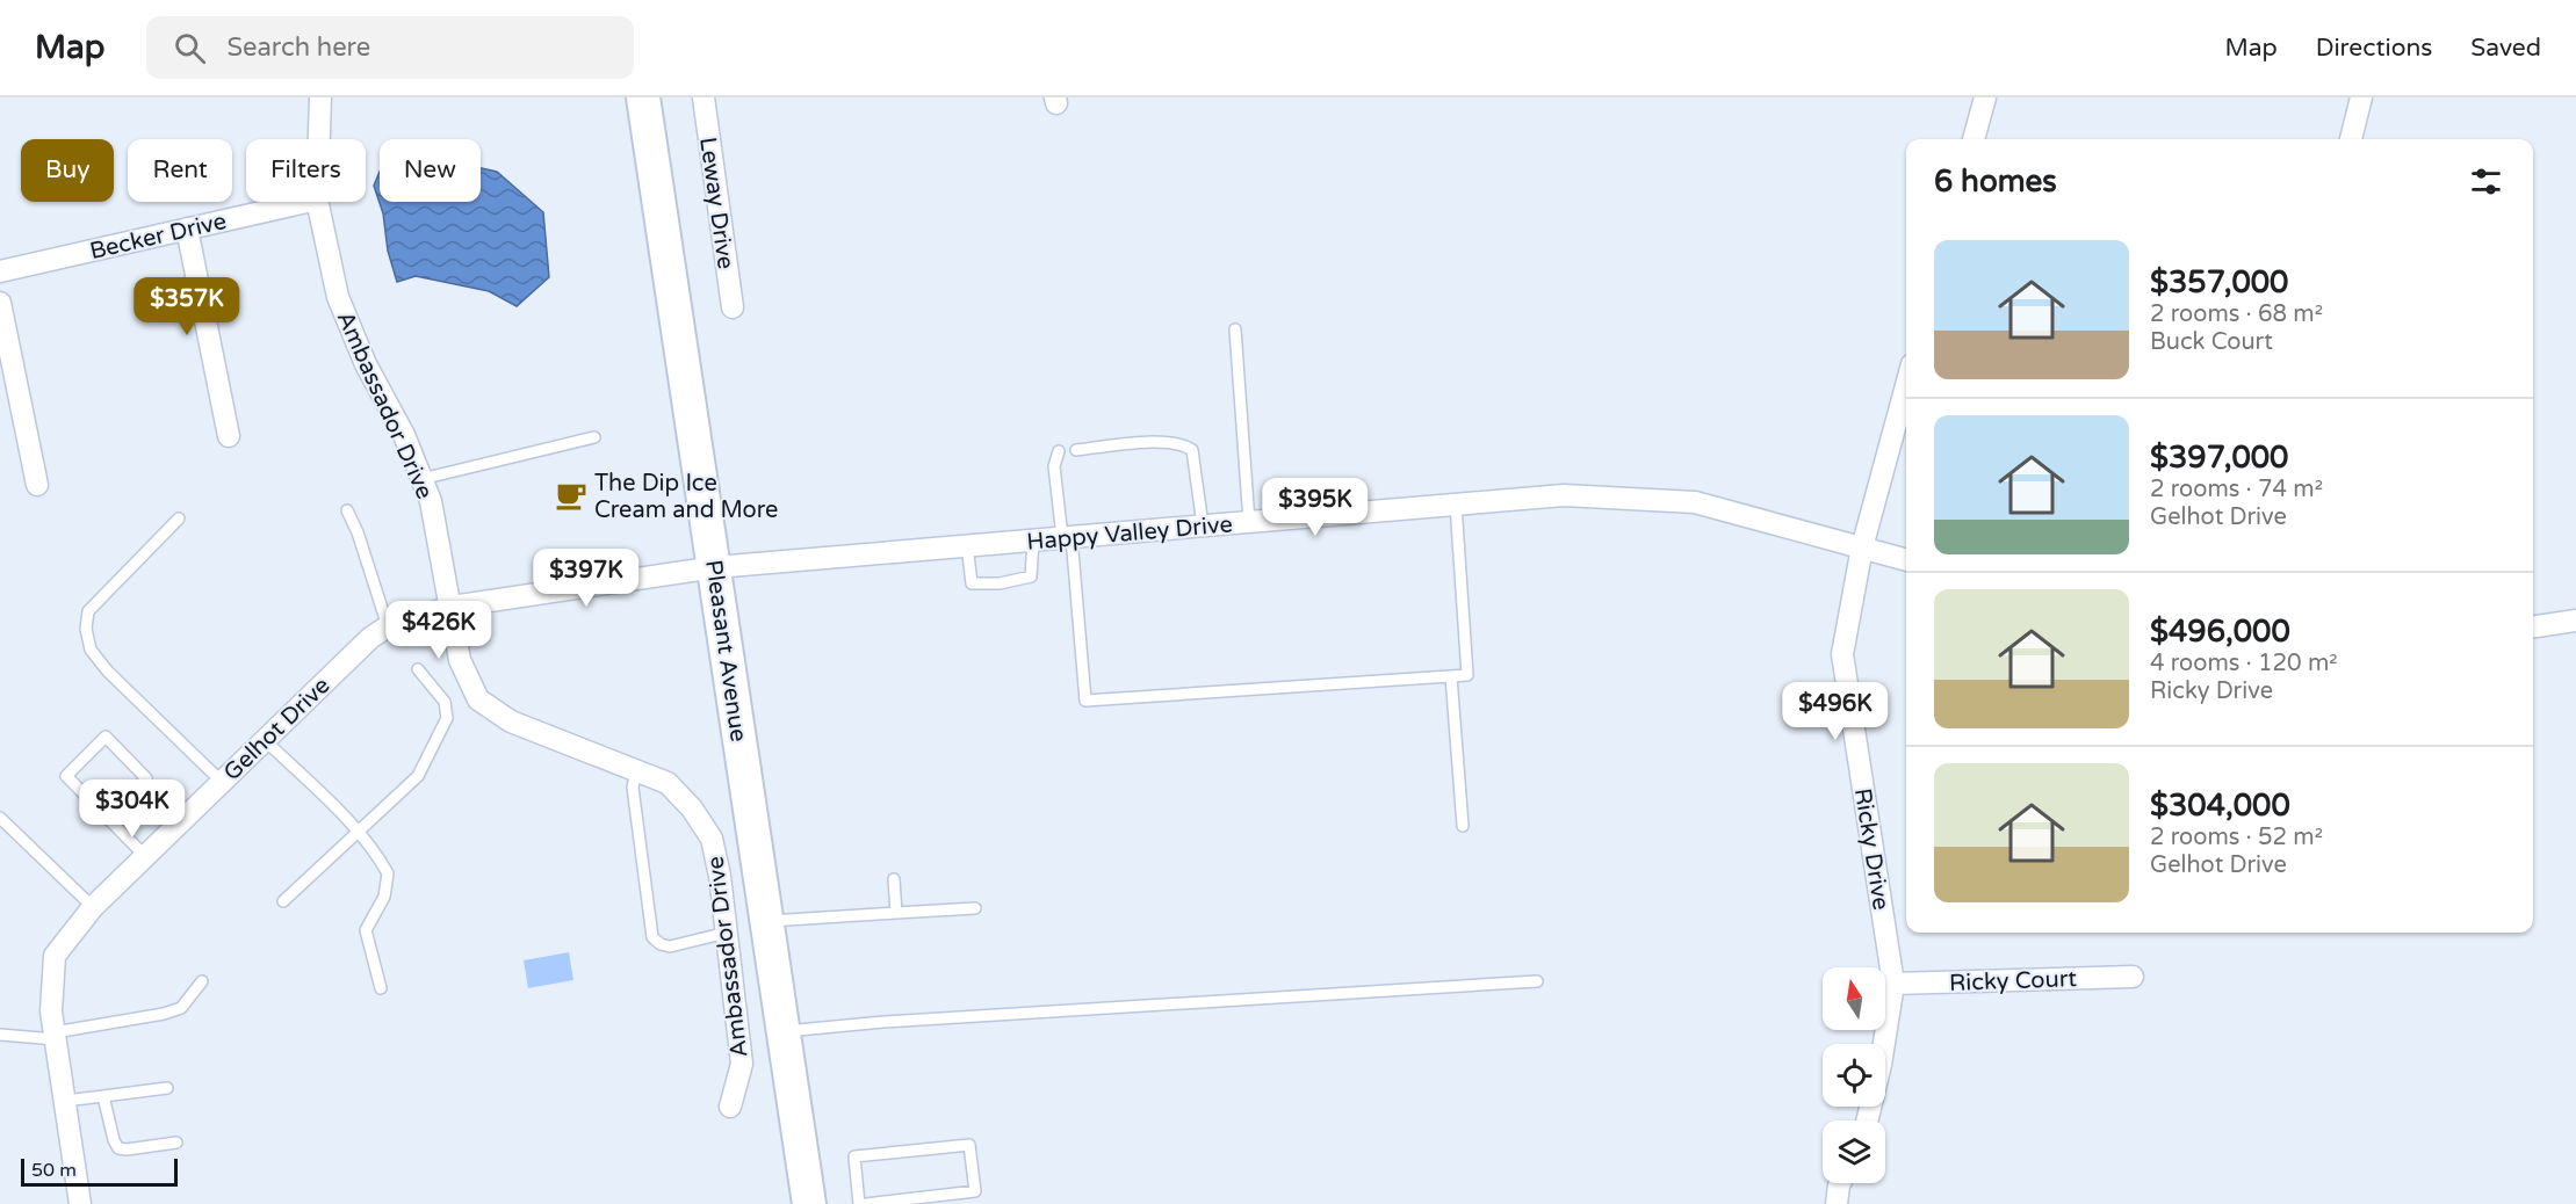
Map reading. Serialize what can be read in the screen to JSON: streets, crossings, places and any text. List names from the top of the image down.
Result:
{
  "streets": {
    "main road": ["Pleasant Avenue"],
    "street": [
      "Leway Drive",
      "Becker Drive",
      "Ambassador Drive",
      "Happy Valley Drive",
      "Gelhot Drive",
      "Ricky Drive",
      "Ricky Court"
    ]
  },
  "crossings": [
    ["Ambassador Drive", "Gelhot Drive"],
    ["Happy Valley Drive", "Pleasant Avenue"],
    ["Happy Valley Drive", "Gelhot Drive"],
    ["Happy Valley Drive", "Ricky Drive"],
    ["Pleasant Avenue", "Gelhot Drive"],
    ["Ricky Drive", "Ricky Court"]
  ],
  "places": {
    "cafe": ["The Dip Ice Cream and More"]
  },
  "scale_bar": "50 m",
  "north": "top",
  "page": {
    "header": "Map",
    "search": "Search here",
    "nav": ["Map", "Directions", "Saved"],
    "chip": [
      "Buy",
      "Rent",
      "Filters",
      "New"
    ],
    "heading": "6 homes",
    "list": [
      {
        "name": "$357,000",
        "note": "2 rooms · 68 m² · Buck Court"
      },
      {
        "name": "$397,000",
        "note": "2 rooms · 74 m² · Gelhot Drive"
      },
      {
        "name": "$496,000",
        "note": "4 rooms · 120 m² · Ricky Drive"
      },
      {
        "name": "$304,000",
        "note": "2 rooms · 52 m² · Gelhot Drive"
      }
    ],
    "price": [
      "$357K",
      "$395K",
      "$397K",
      "$426K",
      "$496K",
      "$304K"
    ],
    "scale": "50 m"
  }
}
